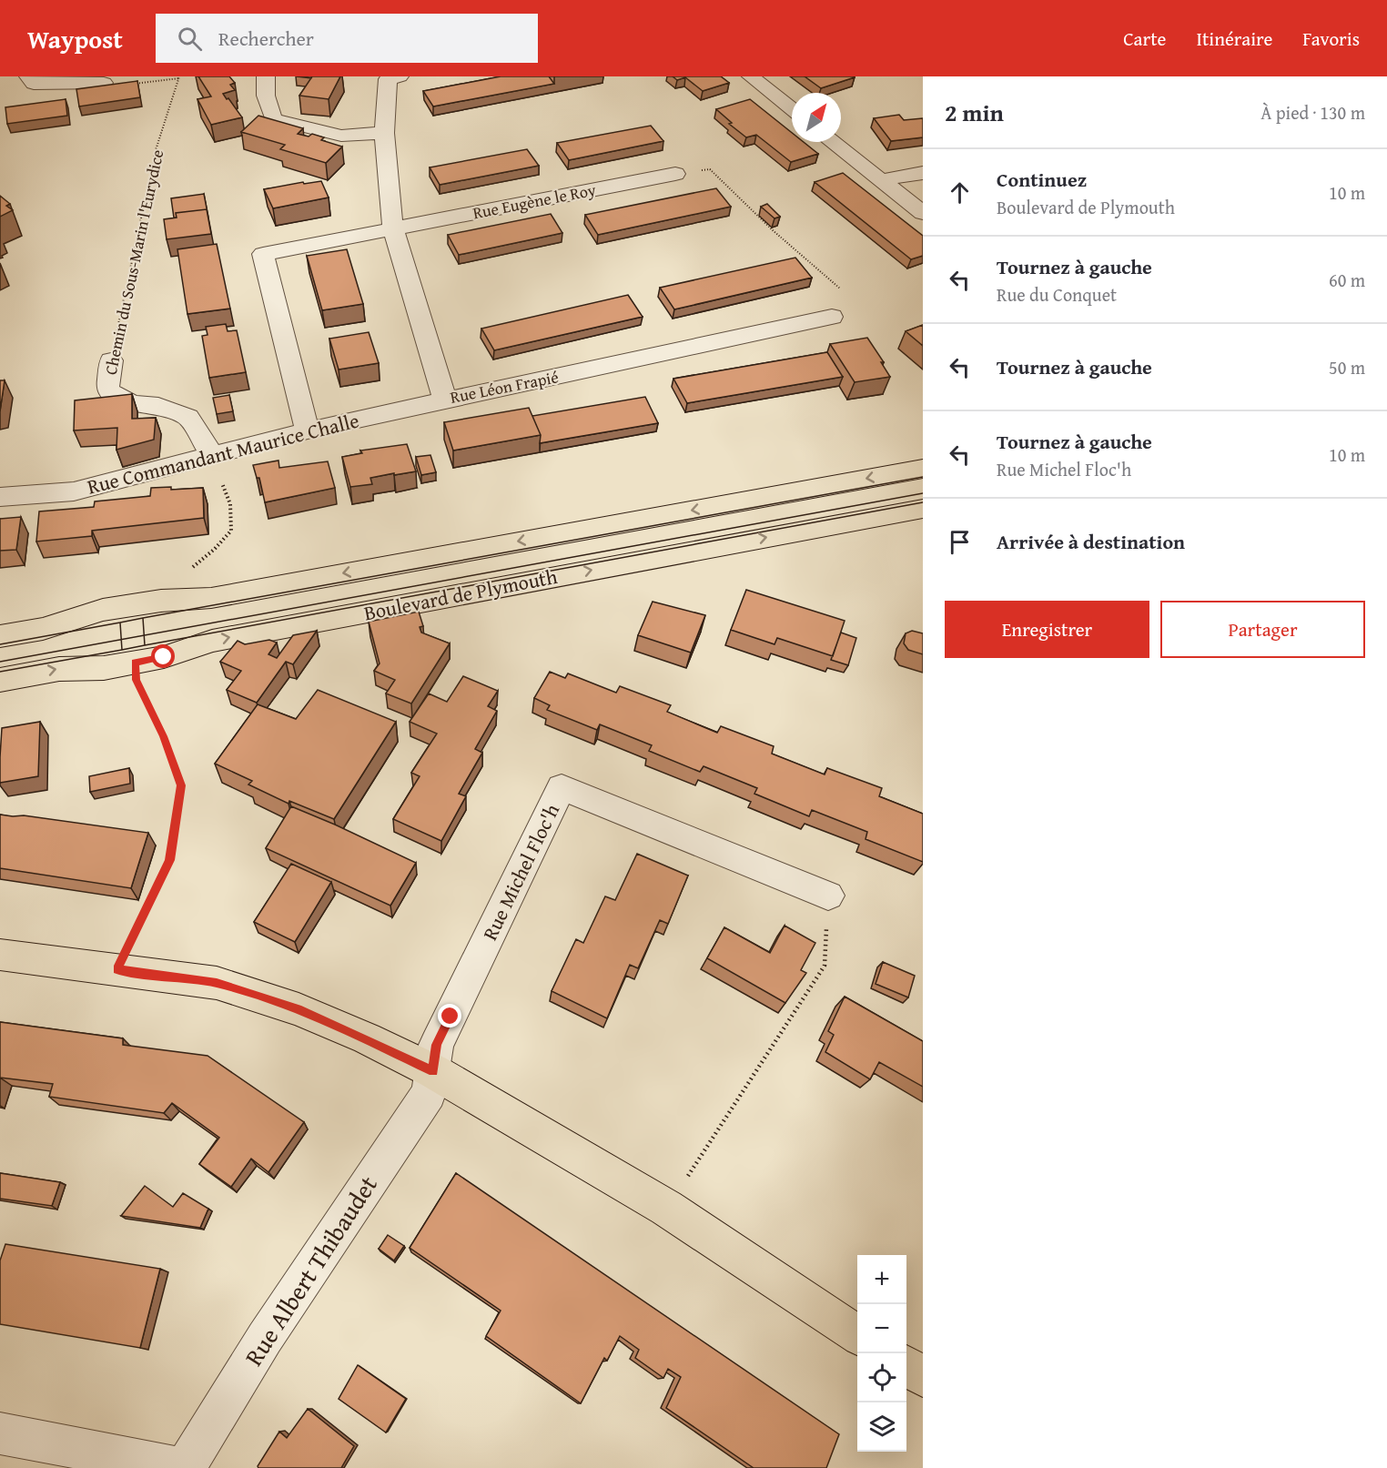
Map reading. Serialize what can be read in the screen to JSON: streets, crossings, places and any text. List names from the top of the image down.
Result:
{
  "streets": {
    "main road": ["Boulevard de Plymouth"],
    "street": [
      "Rue Eugène le Roy",
      "Chemin du Sous-Marin l'Eurydice",
      "Rue Léon Frapié",
      "Rue Commandant Maurice Challe",
      "Rue Michel Floc'h",
      "Rue Albert Thibaudet"
    ]
  },
  "crossings": [
    ["Rue Eugène le Roy", "Rue Léon Frapié"],
    ["Rue Eugène le Roy", "Rue Commandant Maurice Challe"],
    ["Chemin du Sous-Marin l'Eurydice", "Rue Commandant Maurice Challe"],
    ["Rue Léon Frapié", "Rue Commandant Maurice Challe"],
    ["Rue Michel Floc'h", "Rue Albert Thibaudet"]
  ],
  "north": "top right",
  "page": {
    "header": "Waypost",
    "search": "Rechercher",
    "nav": ["Carte", "Itinéraire", "Favoris"],
    "heading": ["2 min", "À pied · 130 m"],
    "list": [
      ["Continuez", "Boulevard de Plymouth", "10 m"],
      ["Tournez à gauche", "Rue du Conquet", "60 m"],
      ["Tournez à gauche", "50 m"],
      ["Tournez à gauche", "Rue Michel Floc'h", "10 m"],
      "Arrivée à destination"
    ],
    "buttons": ["Enregistrer", "Partager"],
    "map_buttons": ["+", "−"]
  }
}
